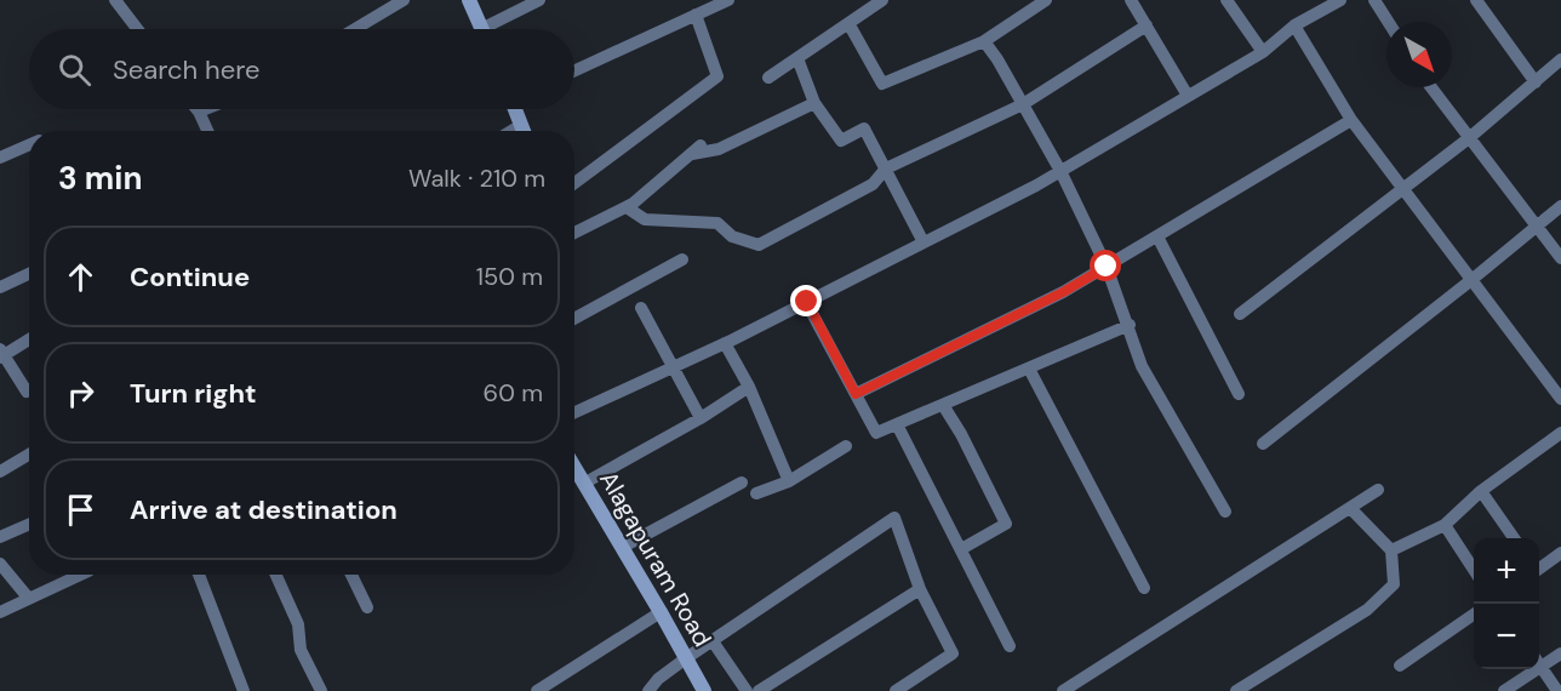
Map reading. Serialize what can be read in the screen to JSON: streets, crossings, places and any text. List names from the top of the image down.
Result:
{
  "streets": {
    "main road": ["Alagapuram Road"]
  },
  "north": "bottom right",
  "page": {
    "search": "Search here",
    "heading": ["3 min", "Walk · 210 m"],
    "list": [
      ["Continue", "150 m"],
      ["Turn right", "60 m"],
      "Arrive at destination"
    ],
    "map_buttons": ["+", "−"]
  }
}
